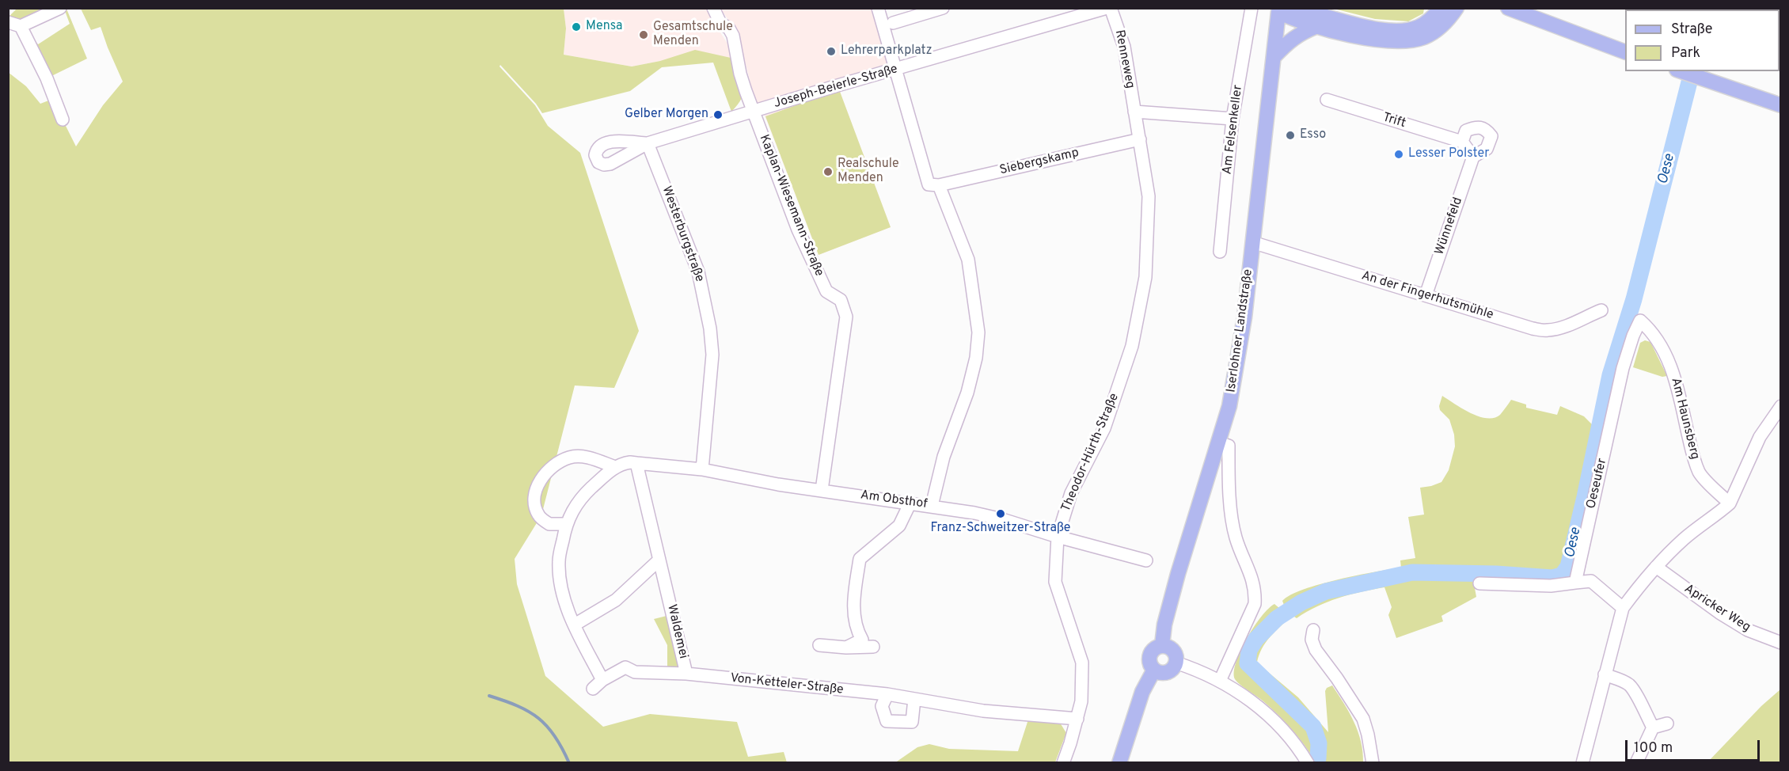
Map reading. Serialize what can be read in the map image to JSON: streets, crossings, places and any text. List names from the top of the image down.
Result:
{
  "streets": {
    "main road": ["Iserlohner Landstraße"],
    "street": [
      "Renneweg",
      "Joseph-Beierle-Straße",
      "Trift",
      "Am Felsenkeller",
      "Siebergskamp",
      "Kaplan-Wiesemann-Straße",
      "Wünnefeld",
      "Westerburgstraße",
      "An der Fingerhutsmühle",
      "Am Haunsberg",
      "Theodor-Hürth-Straße",
      "Oeseufer",
      "Am Obsthof",
      "Apricker Weg",
      "Waldemei",
      "Von-Ketteler-Straße"
    ]
  },
  "crossings": [
    ["Renneweg", "Theodor-Hürth-Straße"],
    ["Joseph-Beierle-Straße", "Kaplan-Wiesemann-Straße"],
    ["Joseph-Beierle-Straße", "Westerburgstraße"],
    ["Trift", "Wünnefeld"],
    ["Siebergskamp", "Theodor-Hürth-Straße"],
    ["Kaplan-Wiesemann-Straße", "Am Obsthof"],
    ["Wünnefeld", "An der Fingerhutsmühle"],
    ["Westerburgstraße", "Am Obsthof"],
    ["An der Fingerhutsmühle", "Iserlohner Landstraße"],
    ["Am Haunsberg", "Oeseufer"],
    ["Theodor-Hürth-Straße", "Am Obsthof"],
    ["Theodor-Hürth-Straße", "Von-Ketteler-Straße"],
    ["Am Obsthof", "Waldemei"],
    ["Waldemei", "Von-Ketteler-Straße"]
  ],
  "water": ["Oese"],
  "places": [
    "Mensa",
    "Gesamtschule Menden",
    "Lehrerparkplatz",
    "Gelber Morgen",
    "Esso",
    "Lesser Polster",
    "Realschule Menden",
    "Franz-Schweitzer-Straße"
  ],
  "legend": ["Straße", "Park"],
  "scale_bar": "100 m"
}
